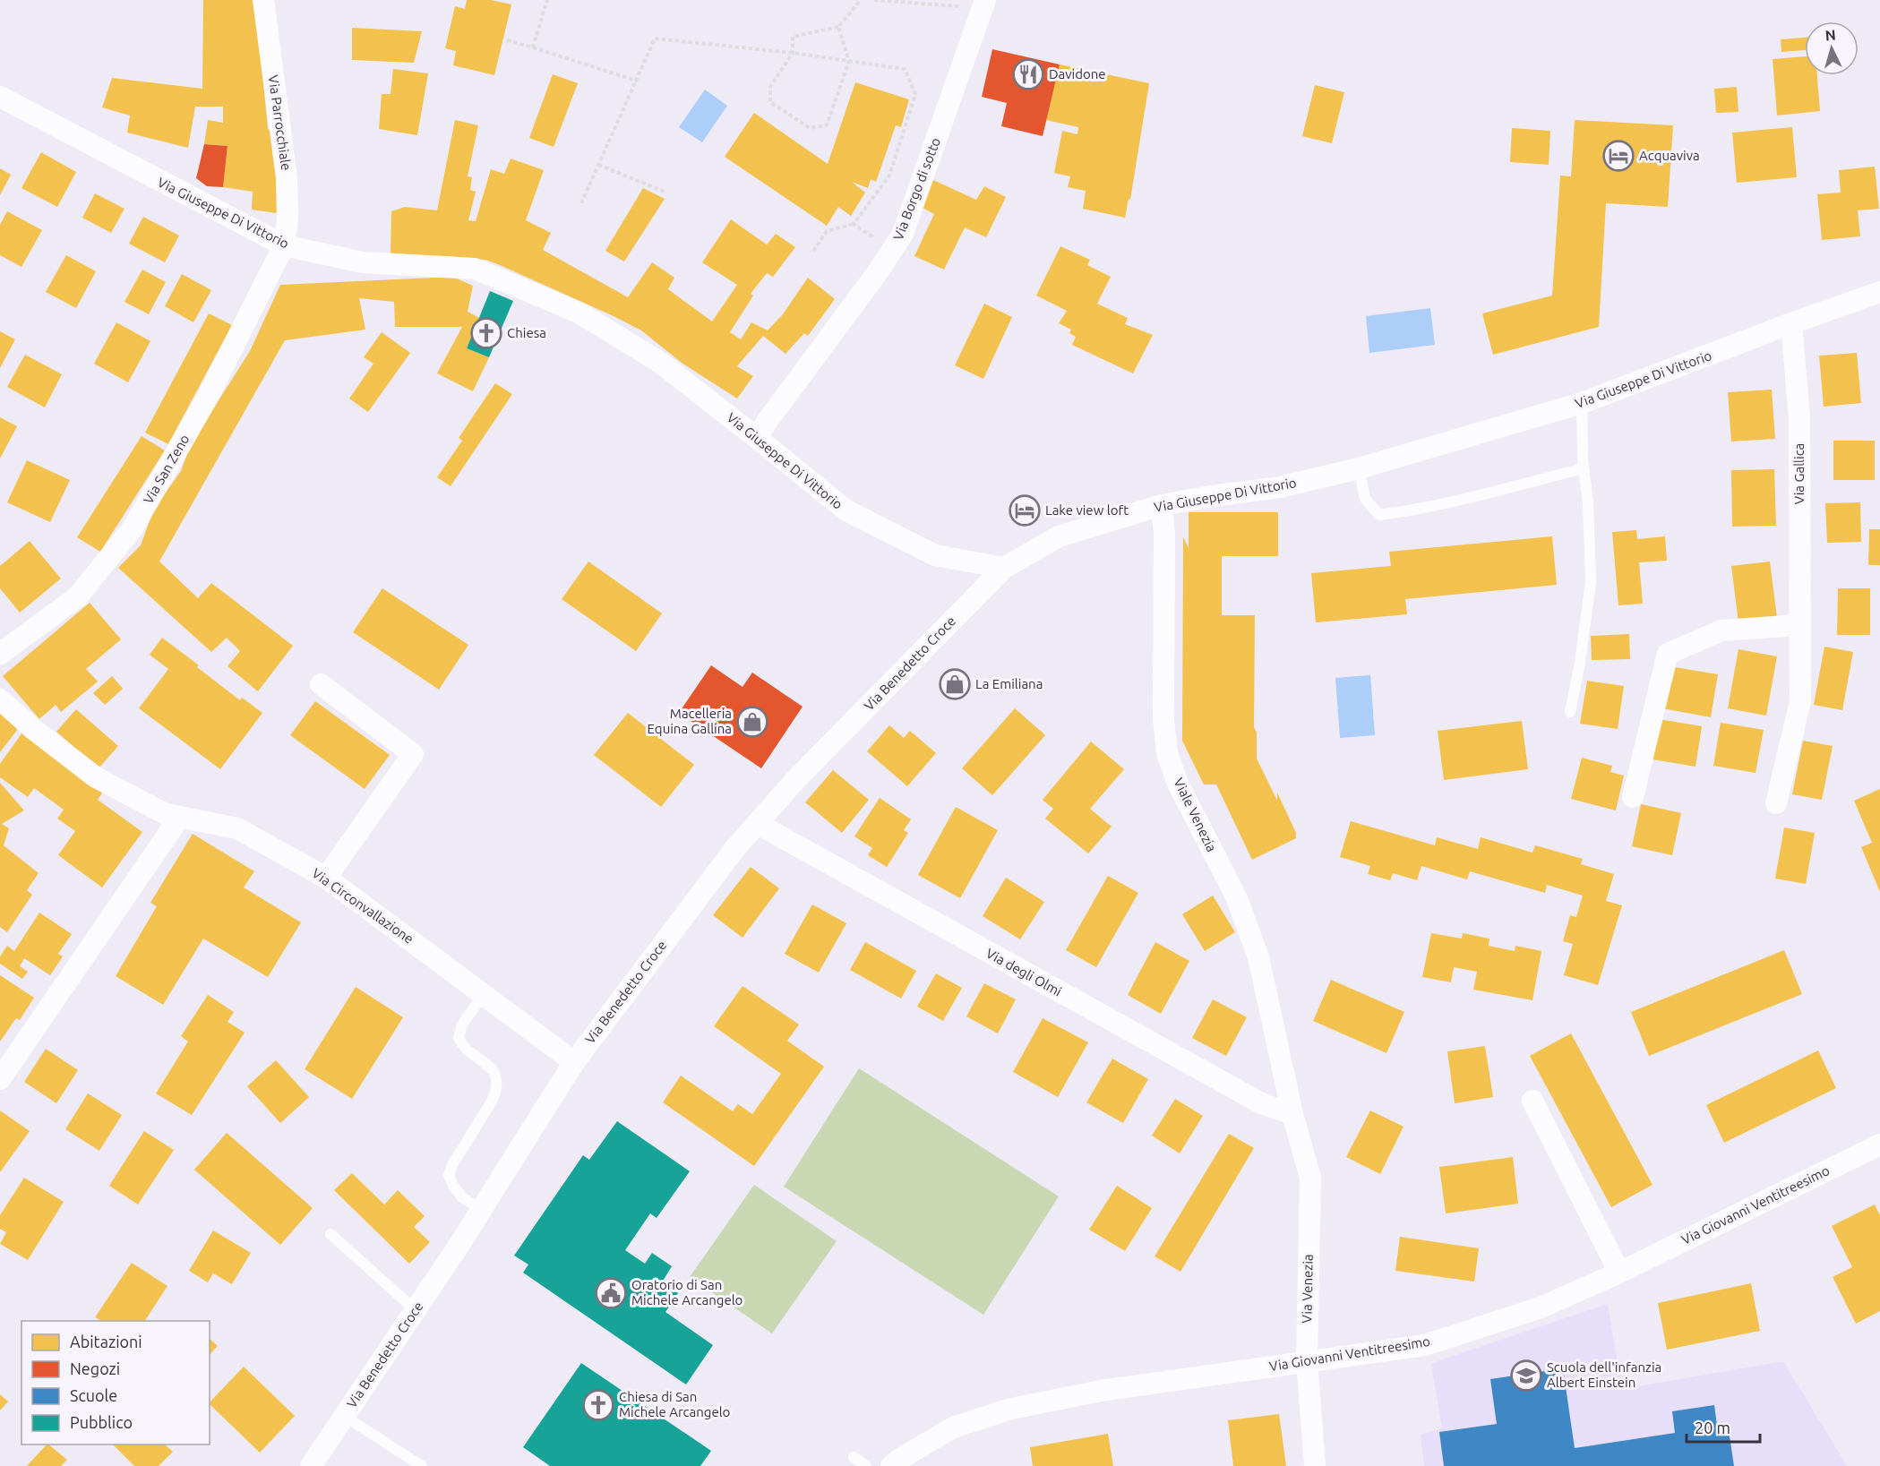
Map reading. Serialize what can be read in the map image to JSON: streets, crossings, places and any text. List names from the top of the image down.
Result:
{
  "streets": {
    "street": [
      "Via Parrocchiale",
      "Via Borgo di sotto",
      "Via Giuseppe Di Vittorio",
      "Via San Zeno",
      "Via Gallica",
      "Via Benedetto Croce",
      "Viale Venezia",
      "Via Circonvallazione",
      "Via degli Olmi",
      "Via Giovanni Ventitreesimo",
      "Via Venezia"
    ]
  },
  "crossings": [
    ["Via Parrocchiale", "Via Giuseppe Di Vittorio"],
    ["Via Parrocchiale", "Via San Zeno"],
    ["Via Borgo di sotto", "Via Giuseppe Di Vittorio"],
    ["Via Giuseppe Di Vittorio", "Via San Zeno"],
    ["Via Giuseppe Di Vittorio", "Via Gallica"],
    ["Via Giuseppe Di Vittorio", "Via Benedetto Croce"],
    ["Via Giuseppe Di Vittorio", "Viale Venezia"],
    ["Via Benedetto Croce", "Via Circonvallazione"],
    ["Via Benedetto Croce", "Via degli Olmi"],
    ["Viale Venezia", "Via degli Olmi"],
    ["Viale Venezia", "Via Venezia"],
    ["Via degli Olmi", "Via Venezia"],
    ["Via Giovanni Ventitreesimo", "Via Venezia"]
  ],
  "places": {
    "restaurant": ["Davidone"],
    "hotel": ["Acquaviva", "Lake view loft"],
    "church": ["Chiesa", "Chiesa di San Michele Arcangelo"],
    "shop": ["La Emiliana", "Macelleria Equina Gallina"],
    "public building": ["Oratorio di San Michele Arcangelo"],
    "school or university": ["Scuola dell'infanzia Albert Einstein"]
  },
  "legend": [
    "Abitazioni",
    "Negozi",
    "Scuole",
    "Pubblico"
  ],
  "scale_bar": "20 m",
  "north": "top"
}
